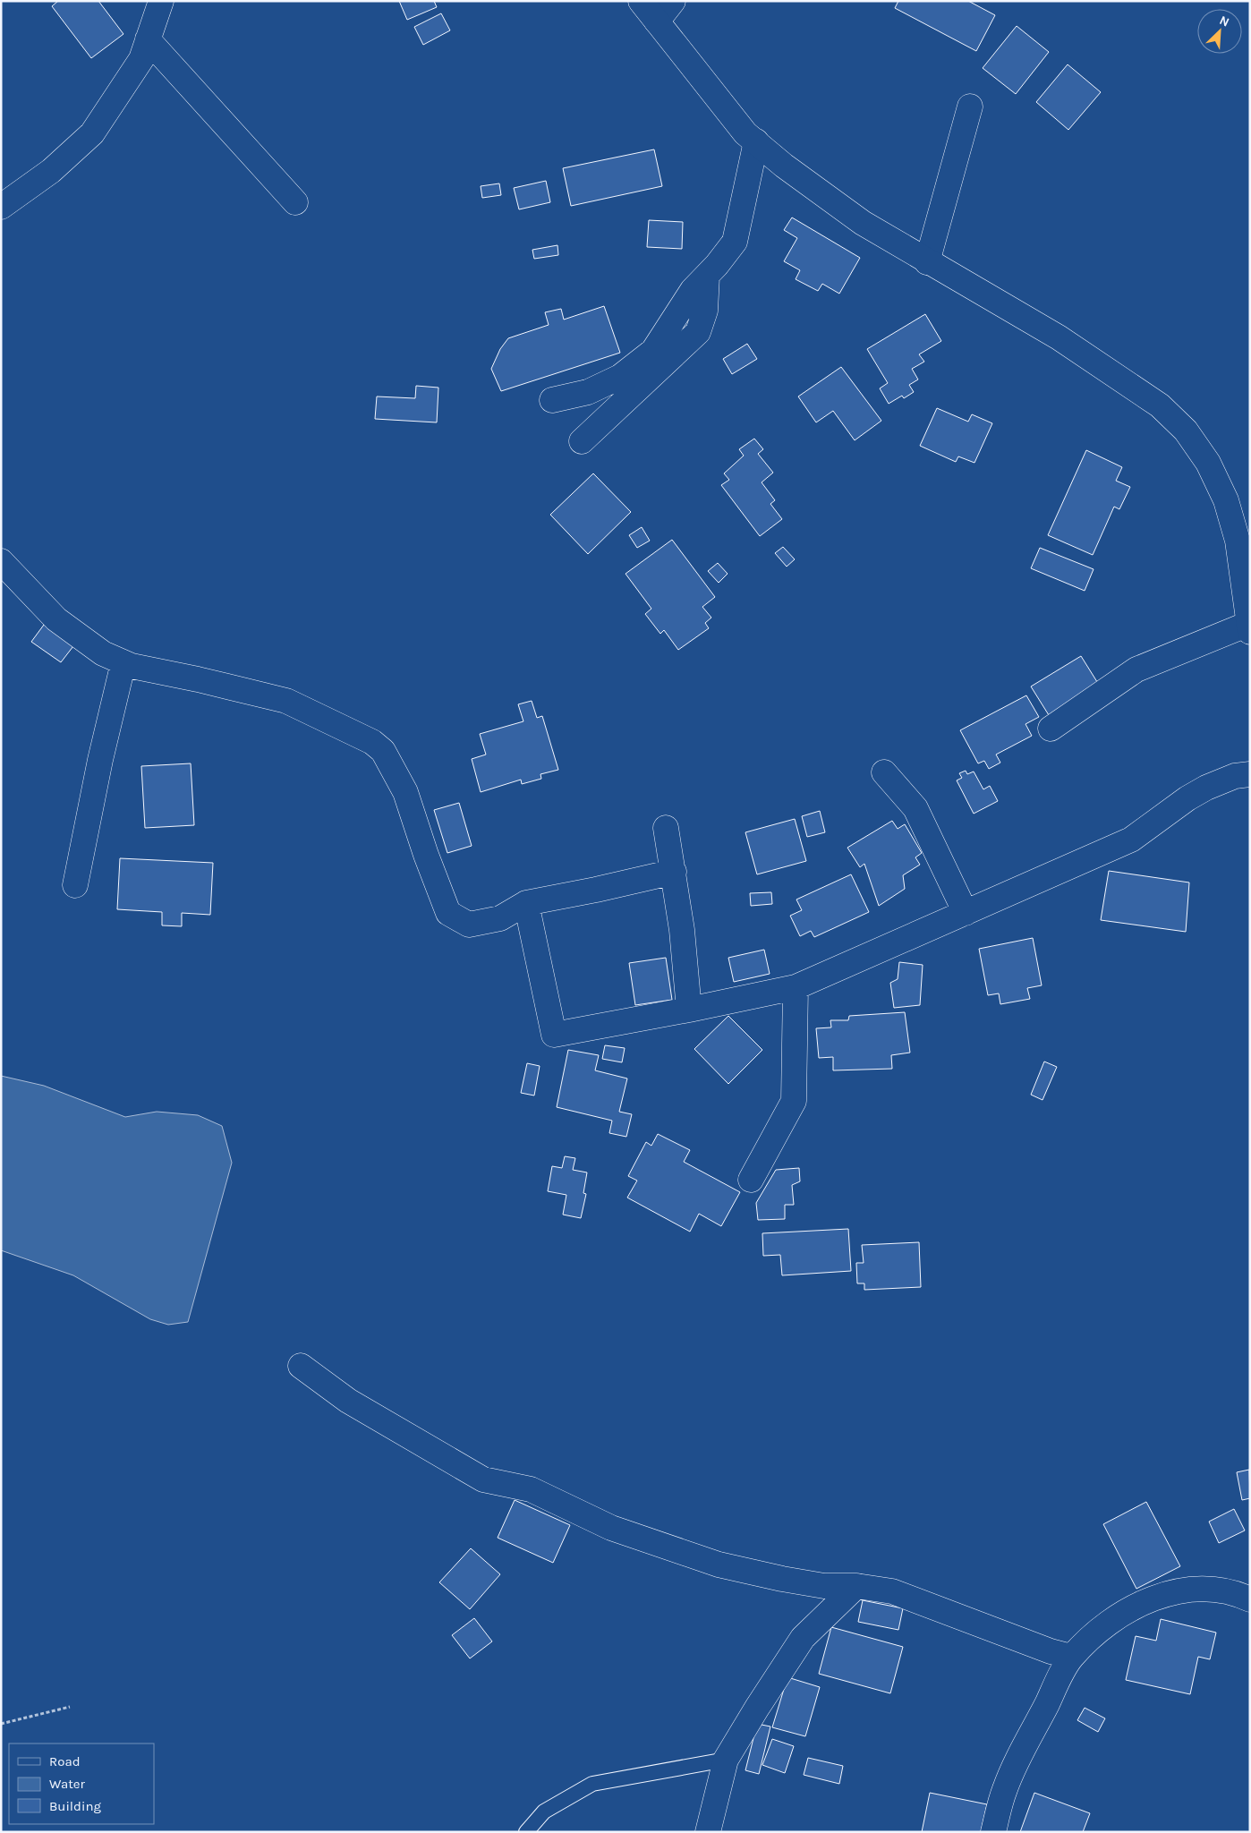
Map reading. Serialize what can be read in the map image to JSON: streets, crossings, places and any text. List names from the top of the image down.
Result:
{
  "legend": ["Road", "Water", "Building"],
  "north": "top right"
}
